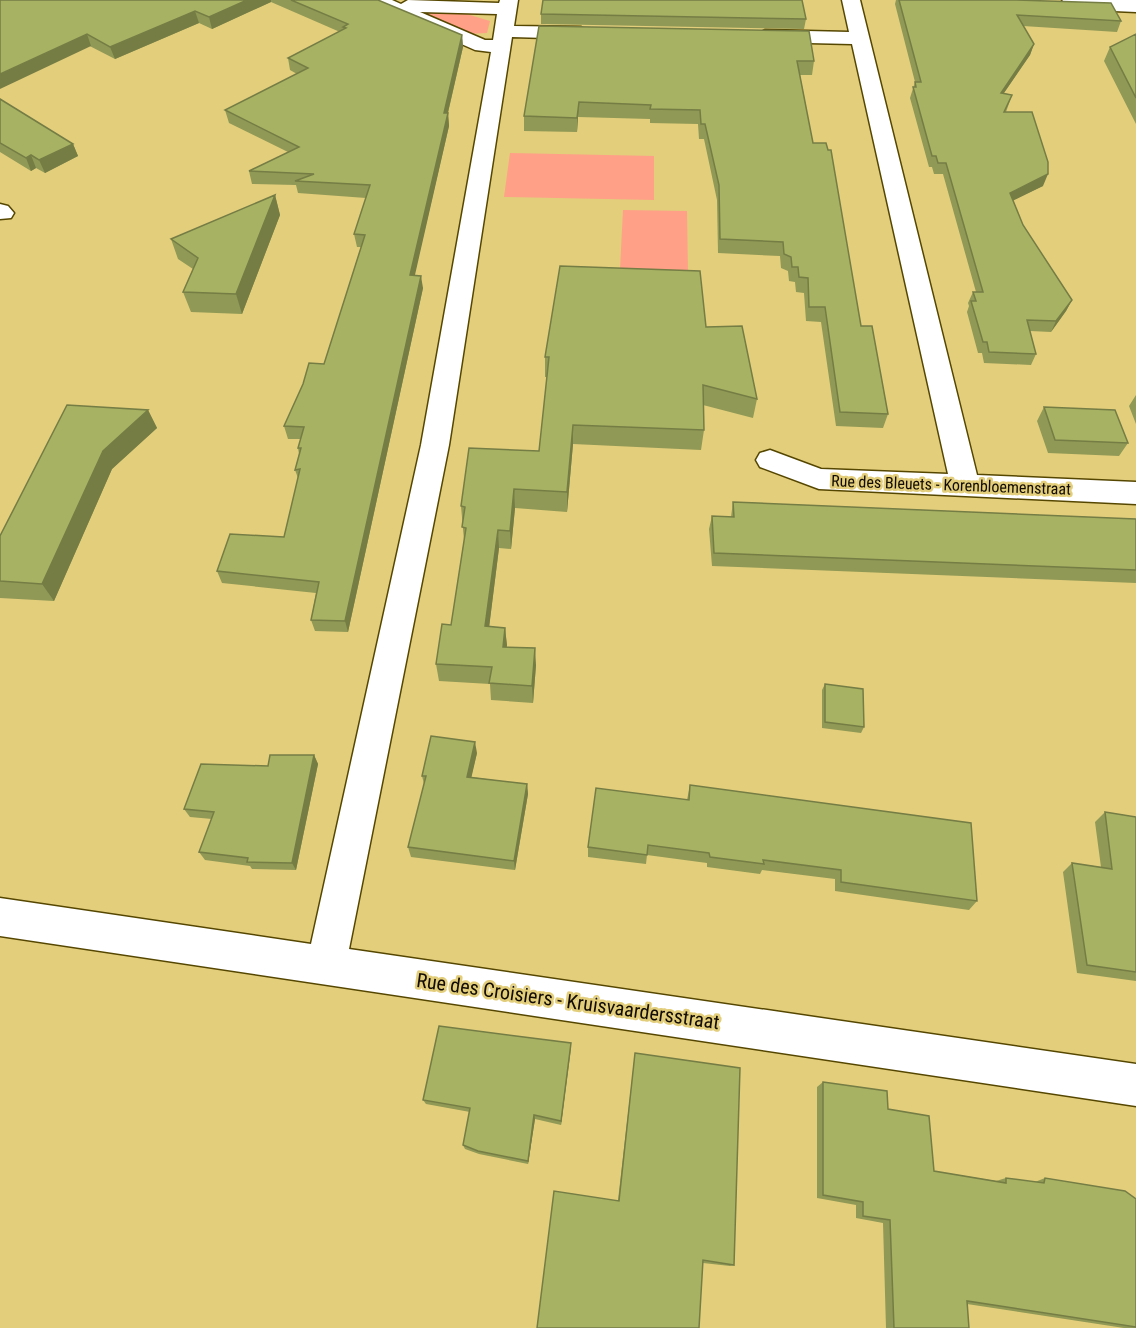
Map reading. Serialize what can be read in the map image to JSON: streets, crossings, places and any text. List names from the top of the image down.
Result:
{
  "streets": {
    "street": ["Rue des Bleuets - Korenbloemenstraat", "Rue des Croisiers - Kruisvaardersstraat"]
  }
}
